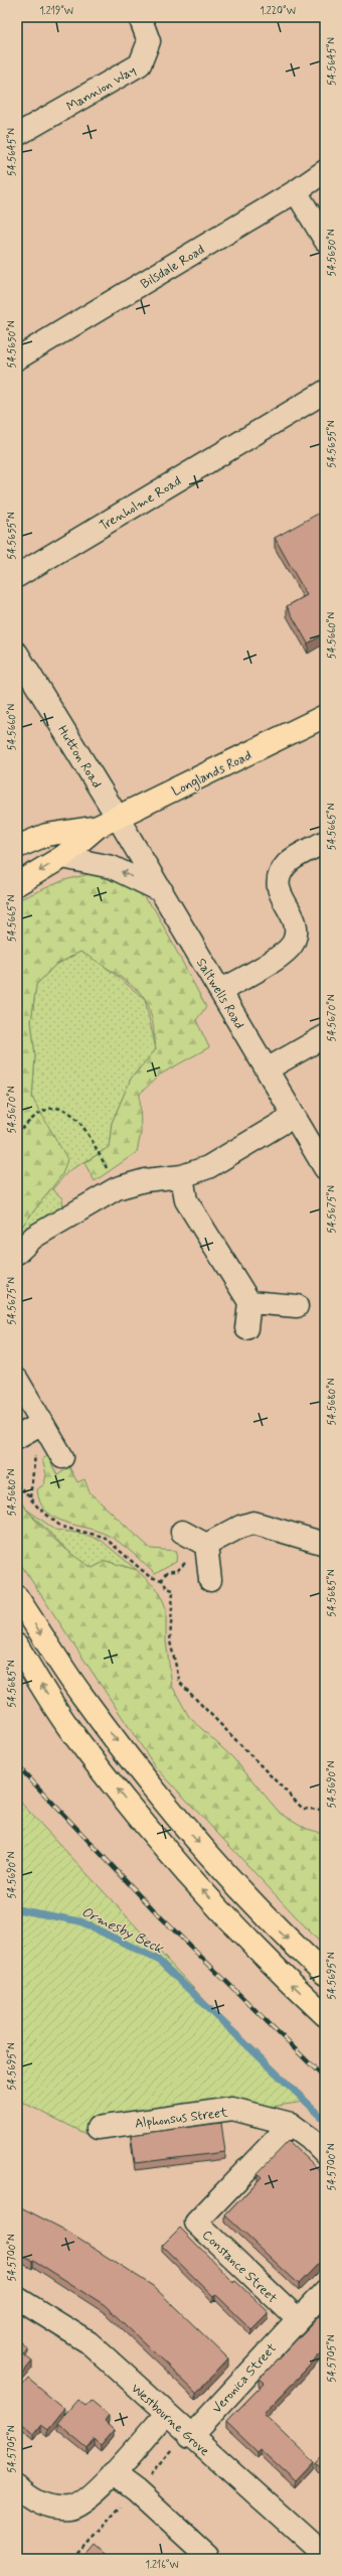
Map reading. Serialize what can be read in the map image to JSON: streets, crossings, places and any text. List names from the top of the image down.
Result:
{
  "streets": {
    "main road": ["Longlands Road"],
    "street": [
      "Mannion Way",
      "Bilsdale Road",
      "Trenholme Road",
      "Hutton Road",
      "Saltwells Road",
      "Alphonsus Street",
      "Constance Street",
      "Veronica Street",
      "Westbourne Grove"
    ]
  },
  "crossings": [
    ["Hutton Road", "Longlands Road"],
    ["Hutton Road", "Saltwells Road"],
    ["Longlands Road", "Saltwells Road"],
    ["Alphonsus Street", "Constance Street"],
    ["Constance Street", "Veronica Street"],
    ["Veronica Street", "Westbourne Grove"]
  ],
  "water": ["Ormesby Beck"],
  "coordinates": [
    "1.219°W",
    "1.220°W",
    "54.5645°N",
    "54.5650°N",
    "54.5655°N",
    "54.5660°N",
    "54.5665°N",
    "54.5670°N",
    "54.5675°N",
    "54.5680°N",
    "54.5685°N",
    "54.5690°N",
    "54.5695°N",
    "54.5700°N",
    "54.5705°N",
    "1.216°W"
  ]
}
